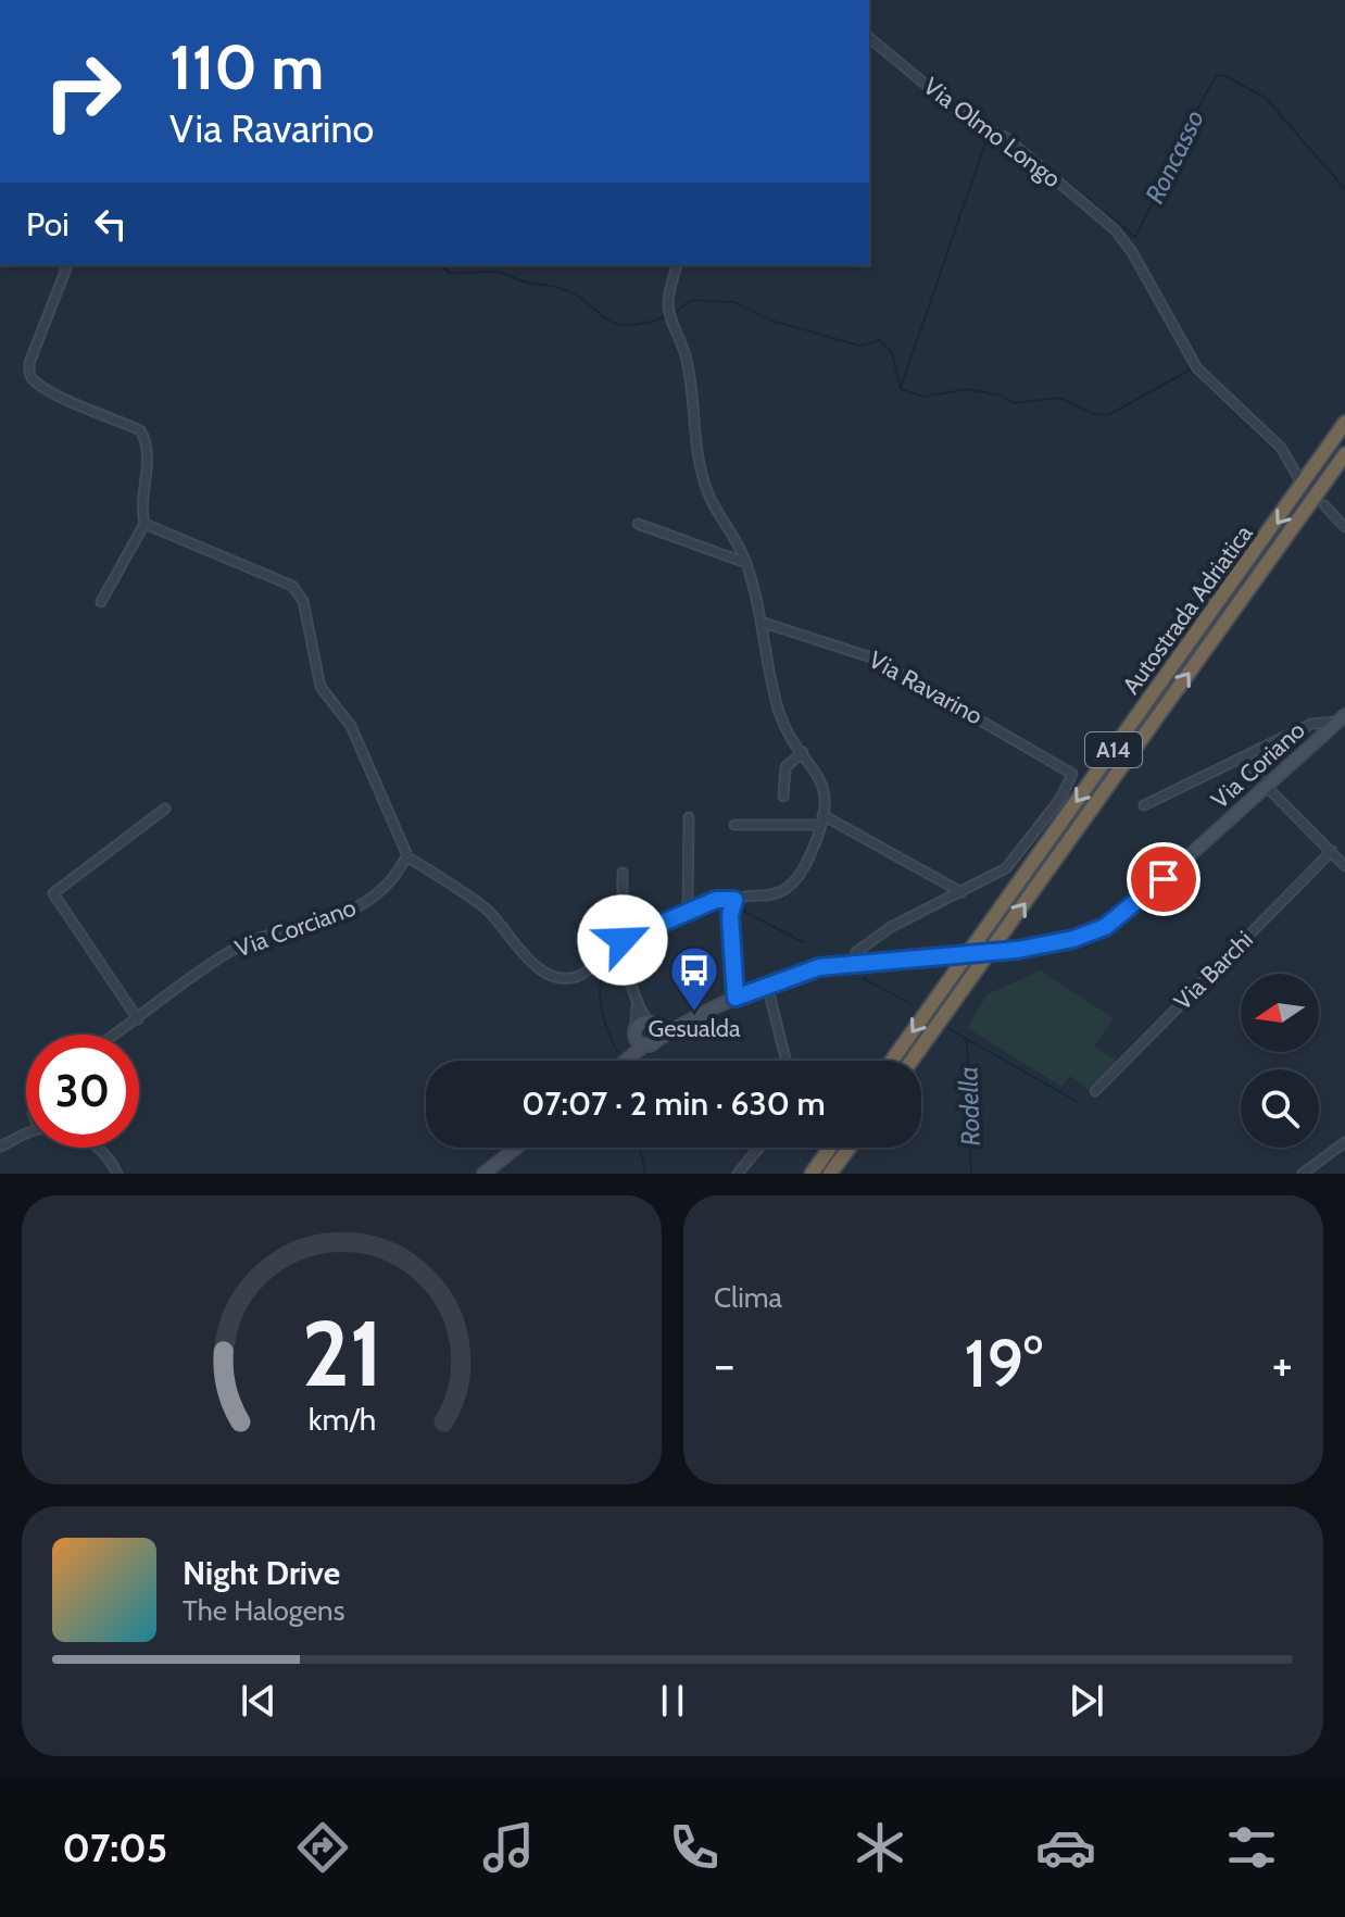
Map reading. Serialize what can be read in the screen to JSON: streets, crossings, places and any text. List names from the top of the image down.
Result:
{
  "streets": {
    "highway": ["Autostrada Adriatica", "A14"],
    "main road": ["Via Coriano"],
    "street": [
      "Via Olmo Longo",
      "Via Ravarino",
      "Via Corciano",
      "Via Barchi"
    ]
  },
  "water": ["Roncasso", "Rodella"],
  "places": {
    "bus stop": ["Gesualda"]
  },
  "north": "left",
  "page": {
    "turn": ["110 m", "Via Ravarino"],
    "then": "Poi",
    "limit": "30",
    "trip": "07:07 · 2 min · 630 m",
    "tile": "Clima",
    "heat": ["−", "19°", "+"],
    "song": ["Night Drive", "The Halogens"],
    "tabs": "07:05",
    "gauge": ["21", "km/h"]
  }
}
